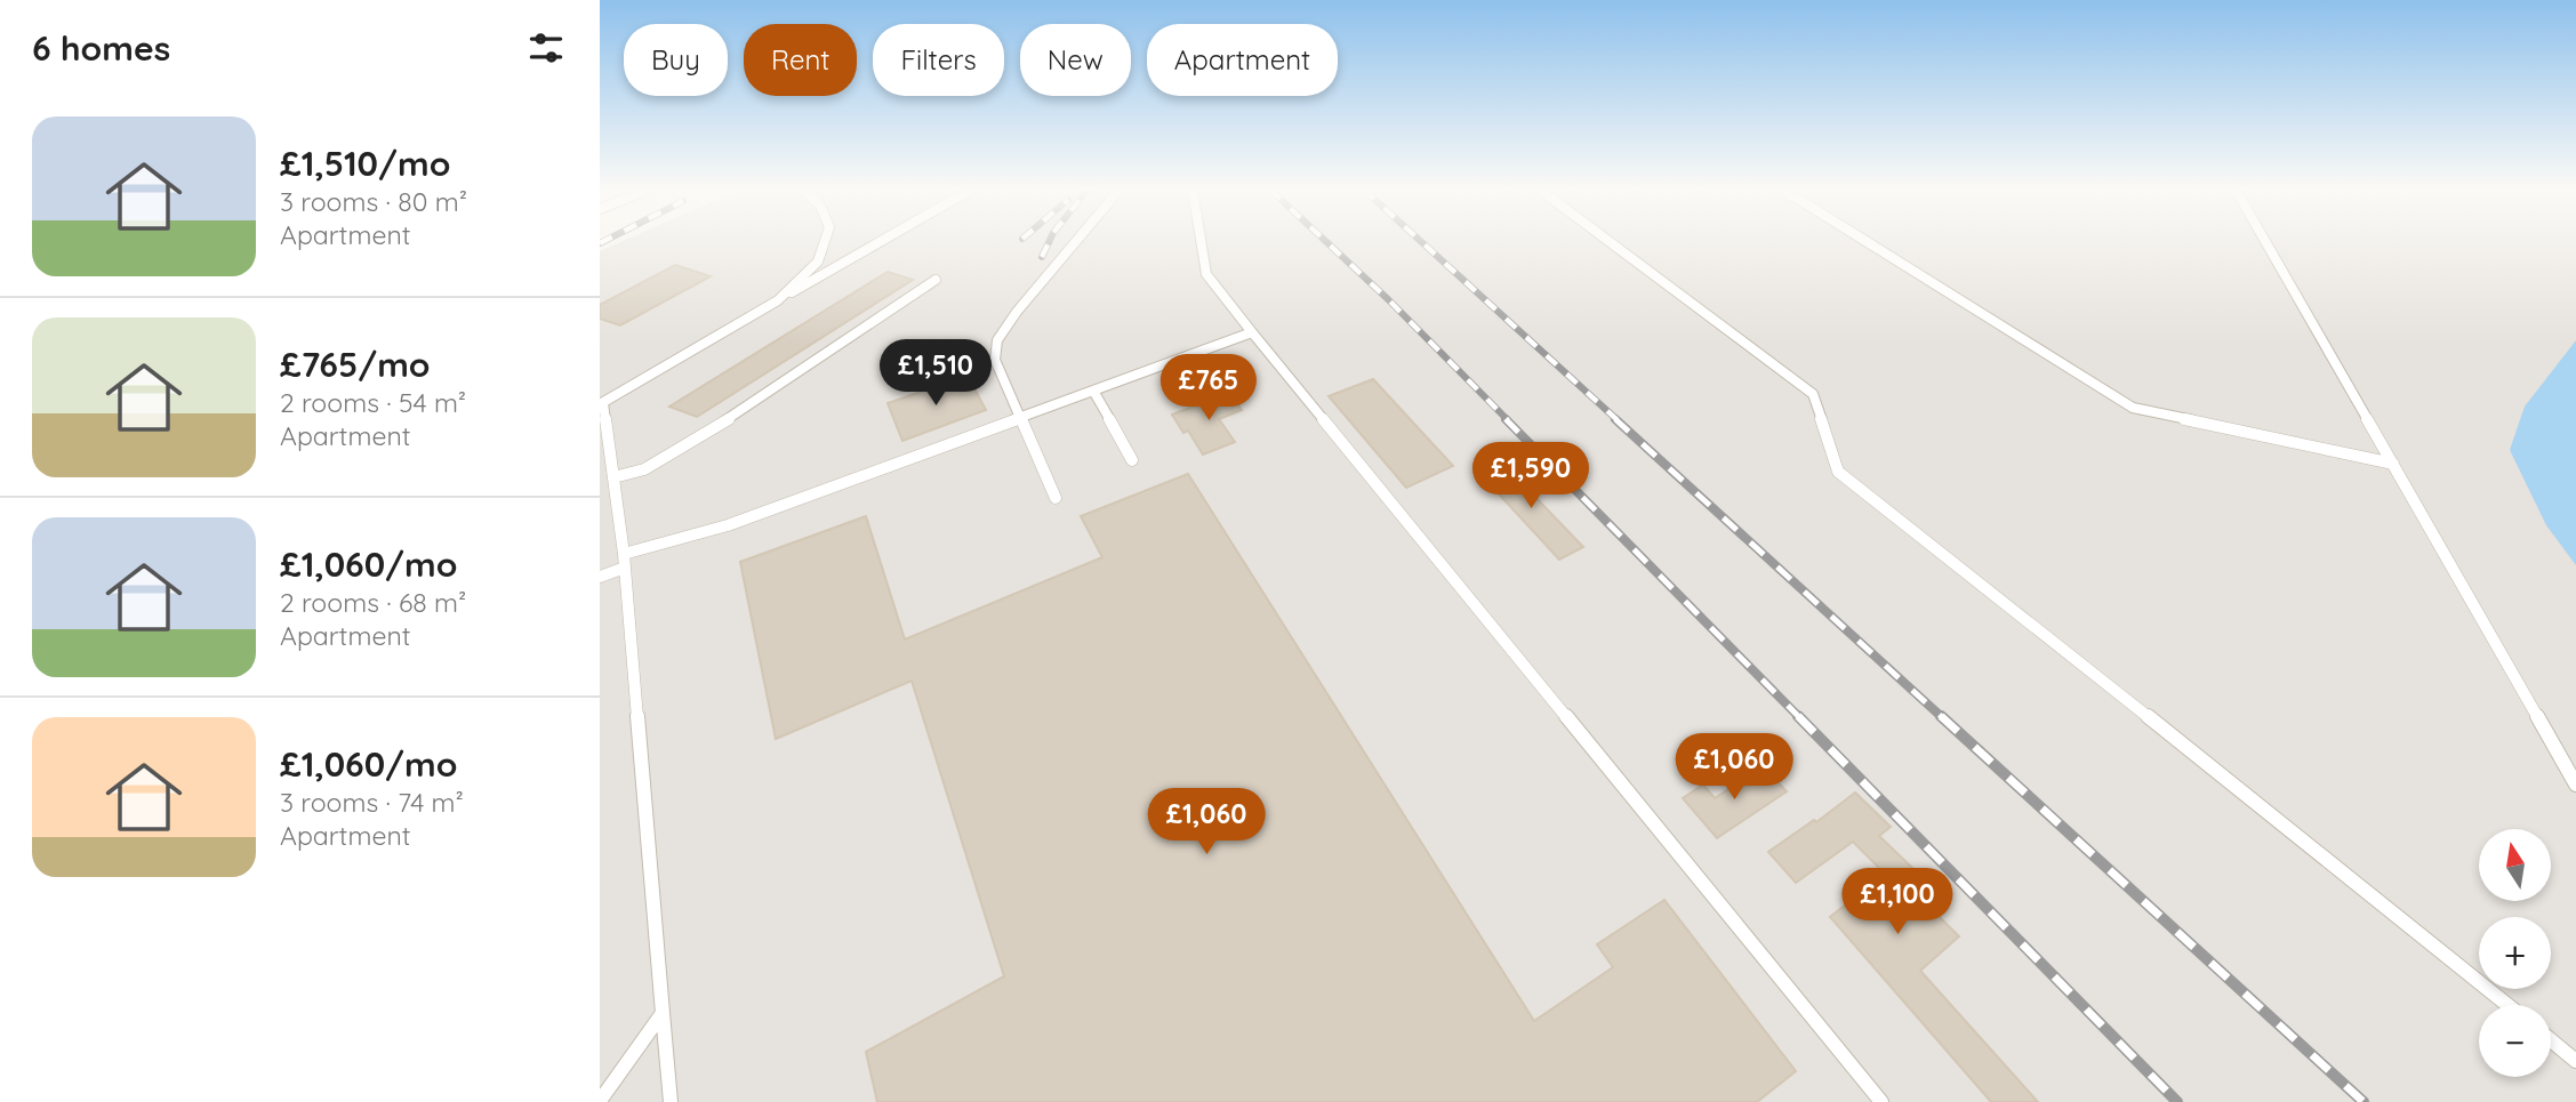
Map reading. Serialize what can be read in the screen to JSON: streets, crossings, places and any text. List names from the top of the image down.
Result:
{
  "north": "top",
  "page": {
    "heading": "6 homes",
    "chip": [
      "Buy",
      "Rent",
      "Filters",
      "New",
      "Apartment"
    ],
    "list": [
      {
        "name": "£1,510/mo",
        "note": "3 rooms · 80 m² · Apartment"
      },
      {
        "name": "£765/mo",
        "note": "2 rooms · 54 m² · Apartment"
      },
      {
        "name": "£1,060/mo",
        "note": "2 rooms · 68 m² · Apartment"
      },
      {
        "name": "£1,060/mo",
        "note": "3 rooms · 74 m² · Apartment"
      }
    ],
    "price": [
      "£1,510",
      "£765",
      "£1,590",
      "£1,060",
      "£1,060",
      "£1,100"
    ],
    "map_buttons": ["+", "−"]
  }
}
